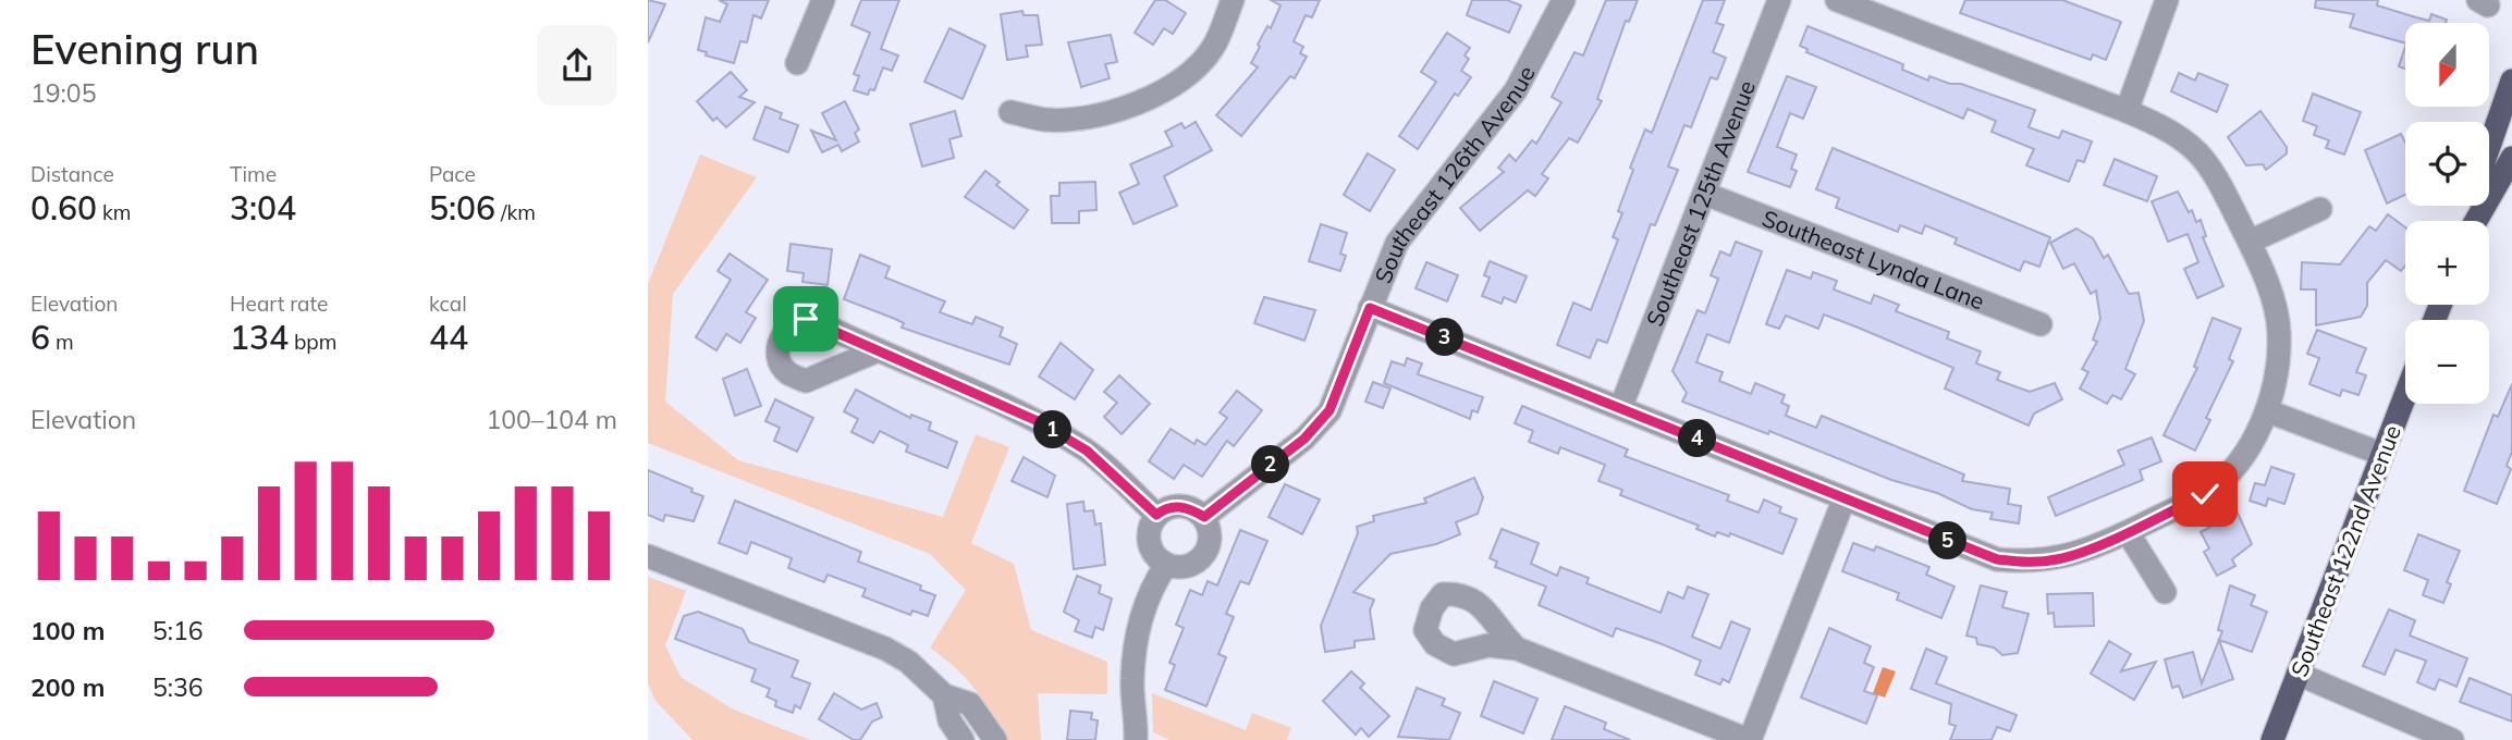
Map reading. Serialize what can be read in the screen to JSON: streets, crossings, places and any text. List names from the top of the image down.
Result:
{
  "streets": {
    "main road": ["Southeast 122nd Avenue"],
    "street": ["Southeast 126th Avenue", "Southeast 125th Avenue", "Southeast Lynda Lane"]
  },
  "crossings": [
    ["Southeast 125th Avenue", "Southeast Lynda Lane"]
  ],
  "north": "bottom",
  "page": {
    "heading": ["Evening run", "19:05"],
    "map_buttons": ["+", "−"],
    "stats": [
      ["Distance", "0.60 km"],
      ["Time", "3:04"],
      ["Pace", "5:06 /km"],
      ["Elevation", "6 m"],
      ["Heart rate", "134 bpm"],
      ["kcal", "44"]
    ],
    "pins": [
      "3",
      "1",
      "4",
      "2",
      "5"
    ],
    "chart": ["Elevation", "100–104 m"],
    "list": [
      {
        "name": "100 m",
        "note": "5:16"
      },
      {
        "name": "200 m",
        "note": "5:36"
      }
    ]
  }
}
